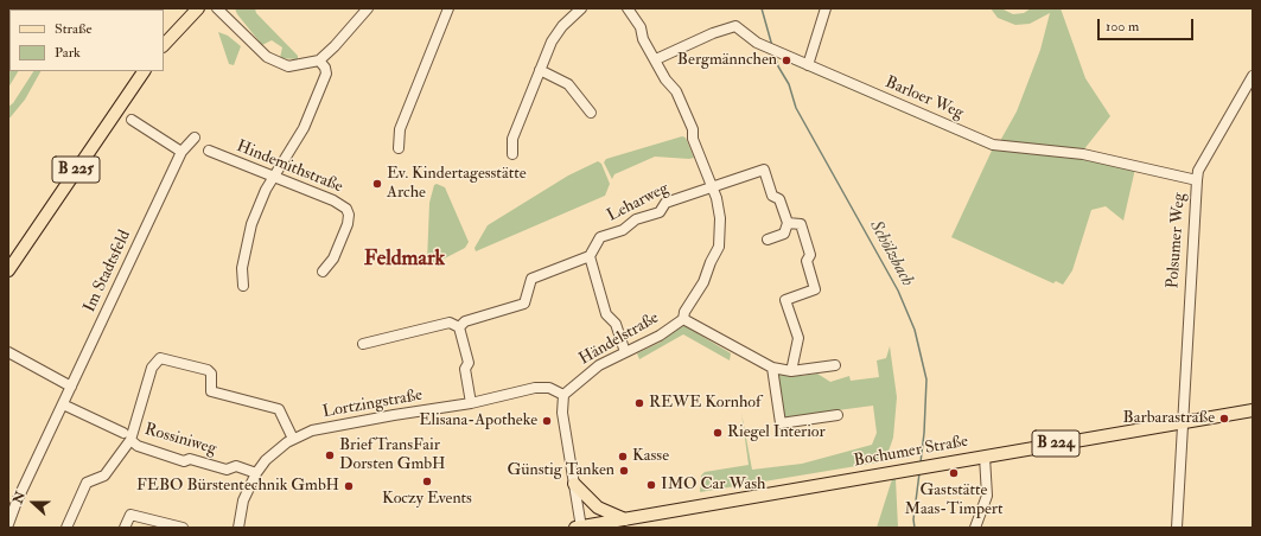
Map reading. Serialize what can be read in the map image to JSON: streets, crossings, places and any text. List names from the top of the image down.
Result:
{
  "streets": {
    "main road": ["B 225", "B 224", "Bochumer Straße"],
    "street": [
      "Barloer Weg",
      "Hindemithstraße",
      "Leharweg",
      "Polsumer Weg",
      "Im Stadtsfeld",
      "Händelstraße",
      "Lortzingstraße",
      "Rossiniweg"
    ]
  },
  "crossings": [
    ["Barloer Weg", "Polsumer Weg"],
    ["Barloer Weg", "Händelstraße"],
    ["Leharweg", "Händelstraße"],
    ["Polsumer Weg", "Bochumer Straße"],
    ["Händelstraße", "Lortzingstraße"],
    ["Lortzingstraße", "Rossiniweg"]
  ],
  "districts": ["Feldmark"],
  "water": ["Schölzbach"],
  "places": [
    "Bergmännchen",
    "Ev. Kindertagesstätte Arche",
    "REWE Kornhof",
    "Barbarastraße",
    "Elisana-Apotheke",
    "Riegel Interior",
    "BriefTransFair Dorsten GmbH",
    "Kasse",
    "Günstig Tanken",
    "Gaststätte Maas-Timpert",
    "Koczy Events",
    "IMO Car Wash",
    "FEBO Bürstentechnik GmbH"
  ],
  "legend": ["Straße", "Park"],
  "scale_bar": "100 m",
  "north": "left"
}
